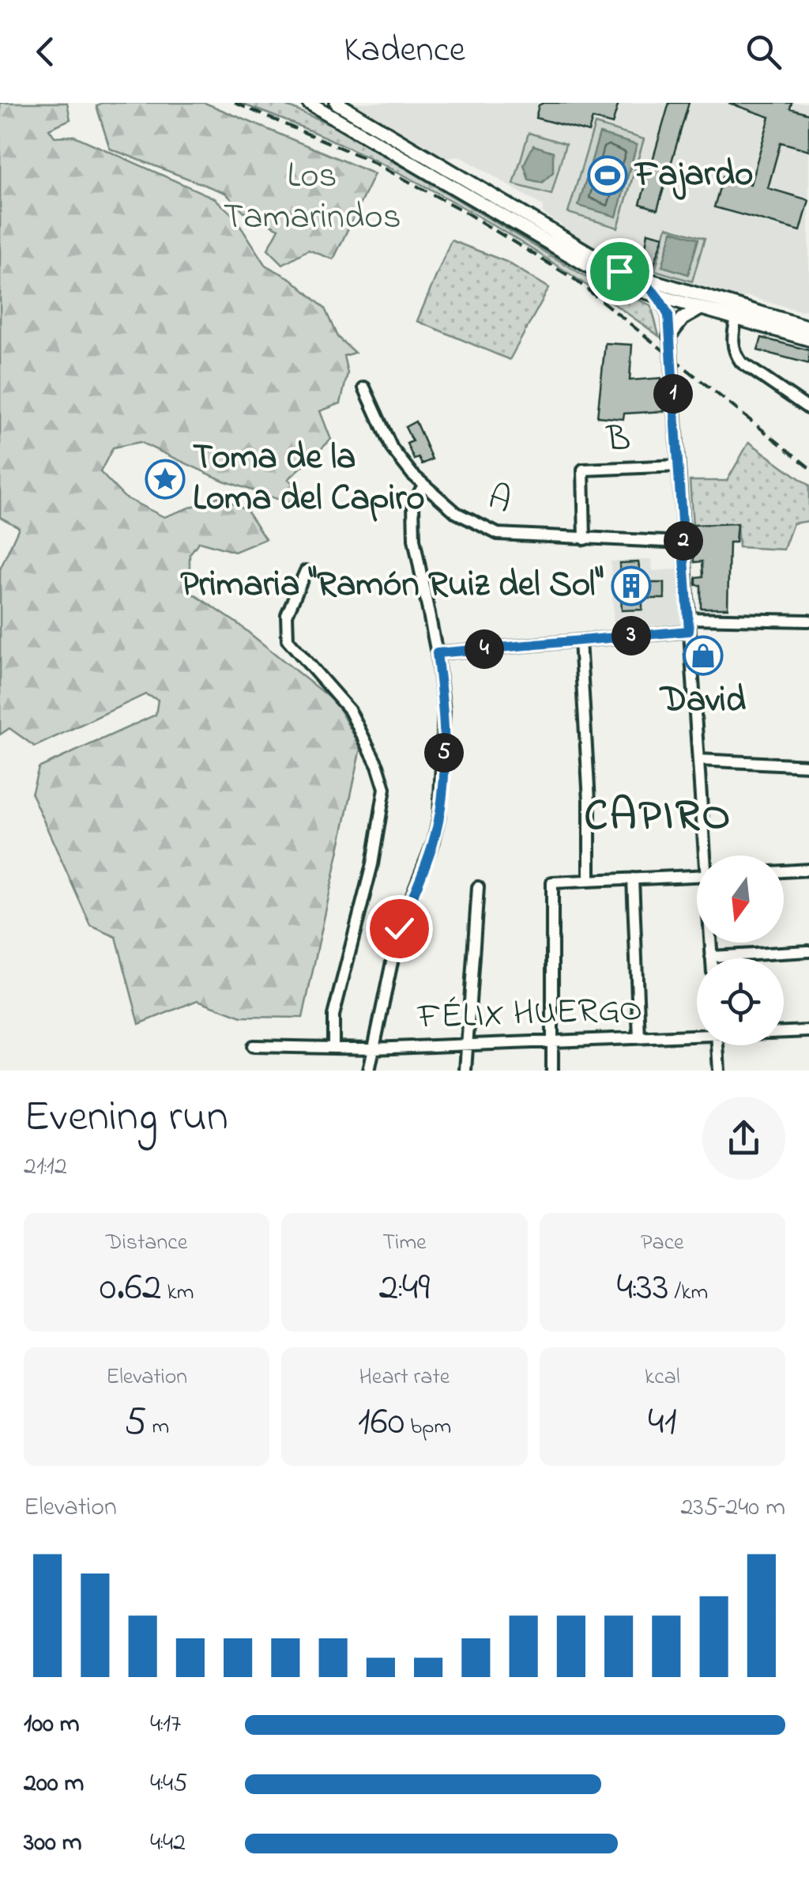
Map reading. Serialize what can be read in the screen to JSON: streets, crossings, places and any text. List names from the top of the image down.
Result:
{
  "streets": {
    "street": ["B", "A", "FÉLIX HUERGO"]
  },
  "crossings": [
    ["B", "A"]
  ],
  "districts": ["CAPIRO"],
  "parks": ["Los Tamarindos"],
  "places": {
    "sports": ["Fajardo"],
    "place": ["Toma de la Loma del Capiro"],
    "building": ["Primaria \"Ramón Ruiz del Sol\""],
    "shop": ["David"]
  },
  "north": "bottom",
  "page": {
    "header": "Kadence",
    "pins": [
      "1",
      "2",
      "3",
      "4",
      "5"
    ],
    "heading": ["Evening run", "21:12"],
    "stats": [
      ["Distance", "0.62 km"],
      ["Time", "2:49"],
      ["Pace", "4:33 /km"],
      ["Elevation", "5 m"],
      ["Heart rate", "160 bpm"],
      ["kcal", "41"]
    ],
    "chart": ["Elevation", "235–240 m"],
    "list": [
      {
        "name": "100 m",
        "note": "4:17"
      },
      {
        "name": "200 m",
        "note": "4:45"
      },
      {
        "name": "300 m",
        "note": "4:42"
      }
    ]
  }
}
